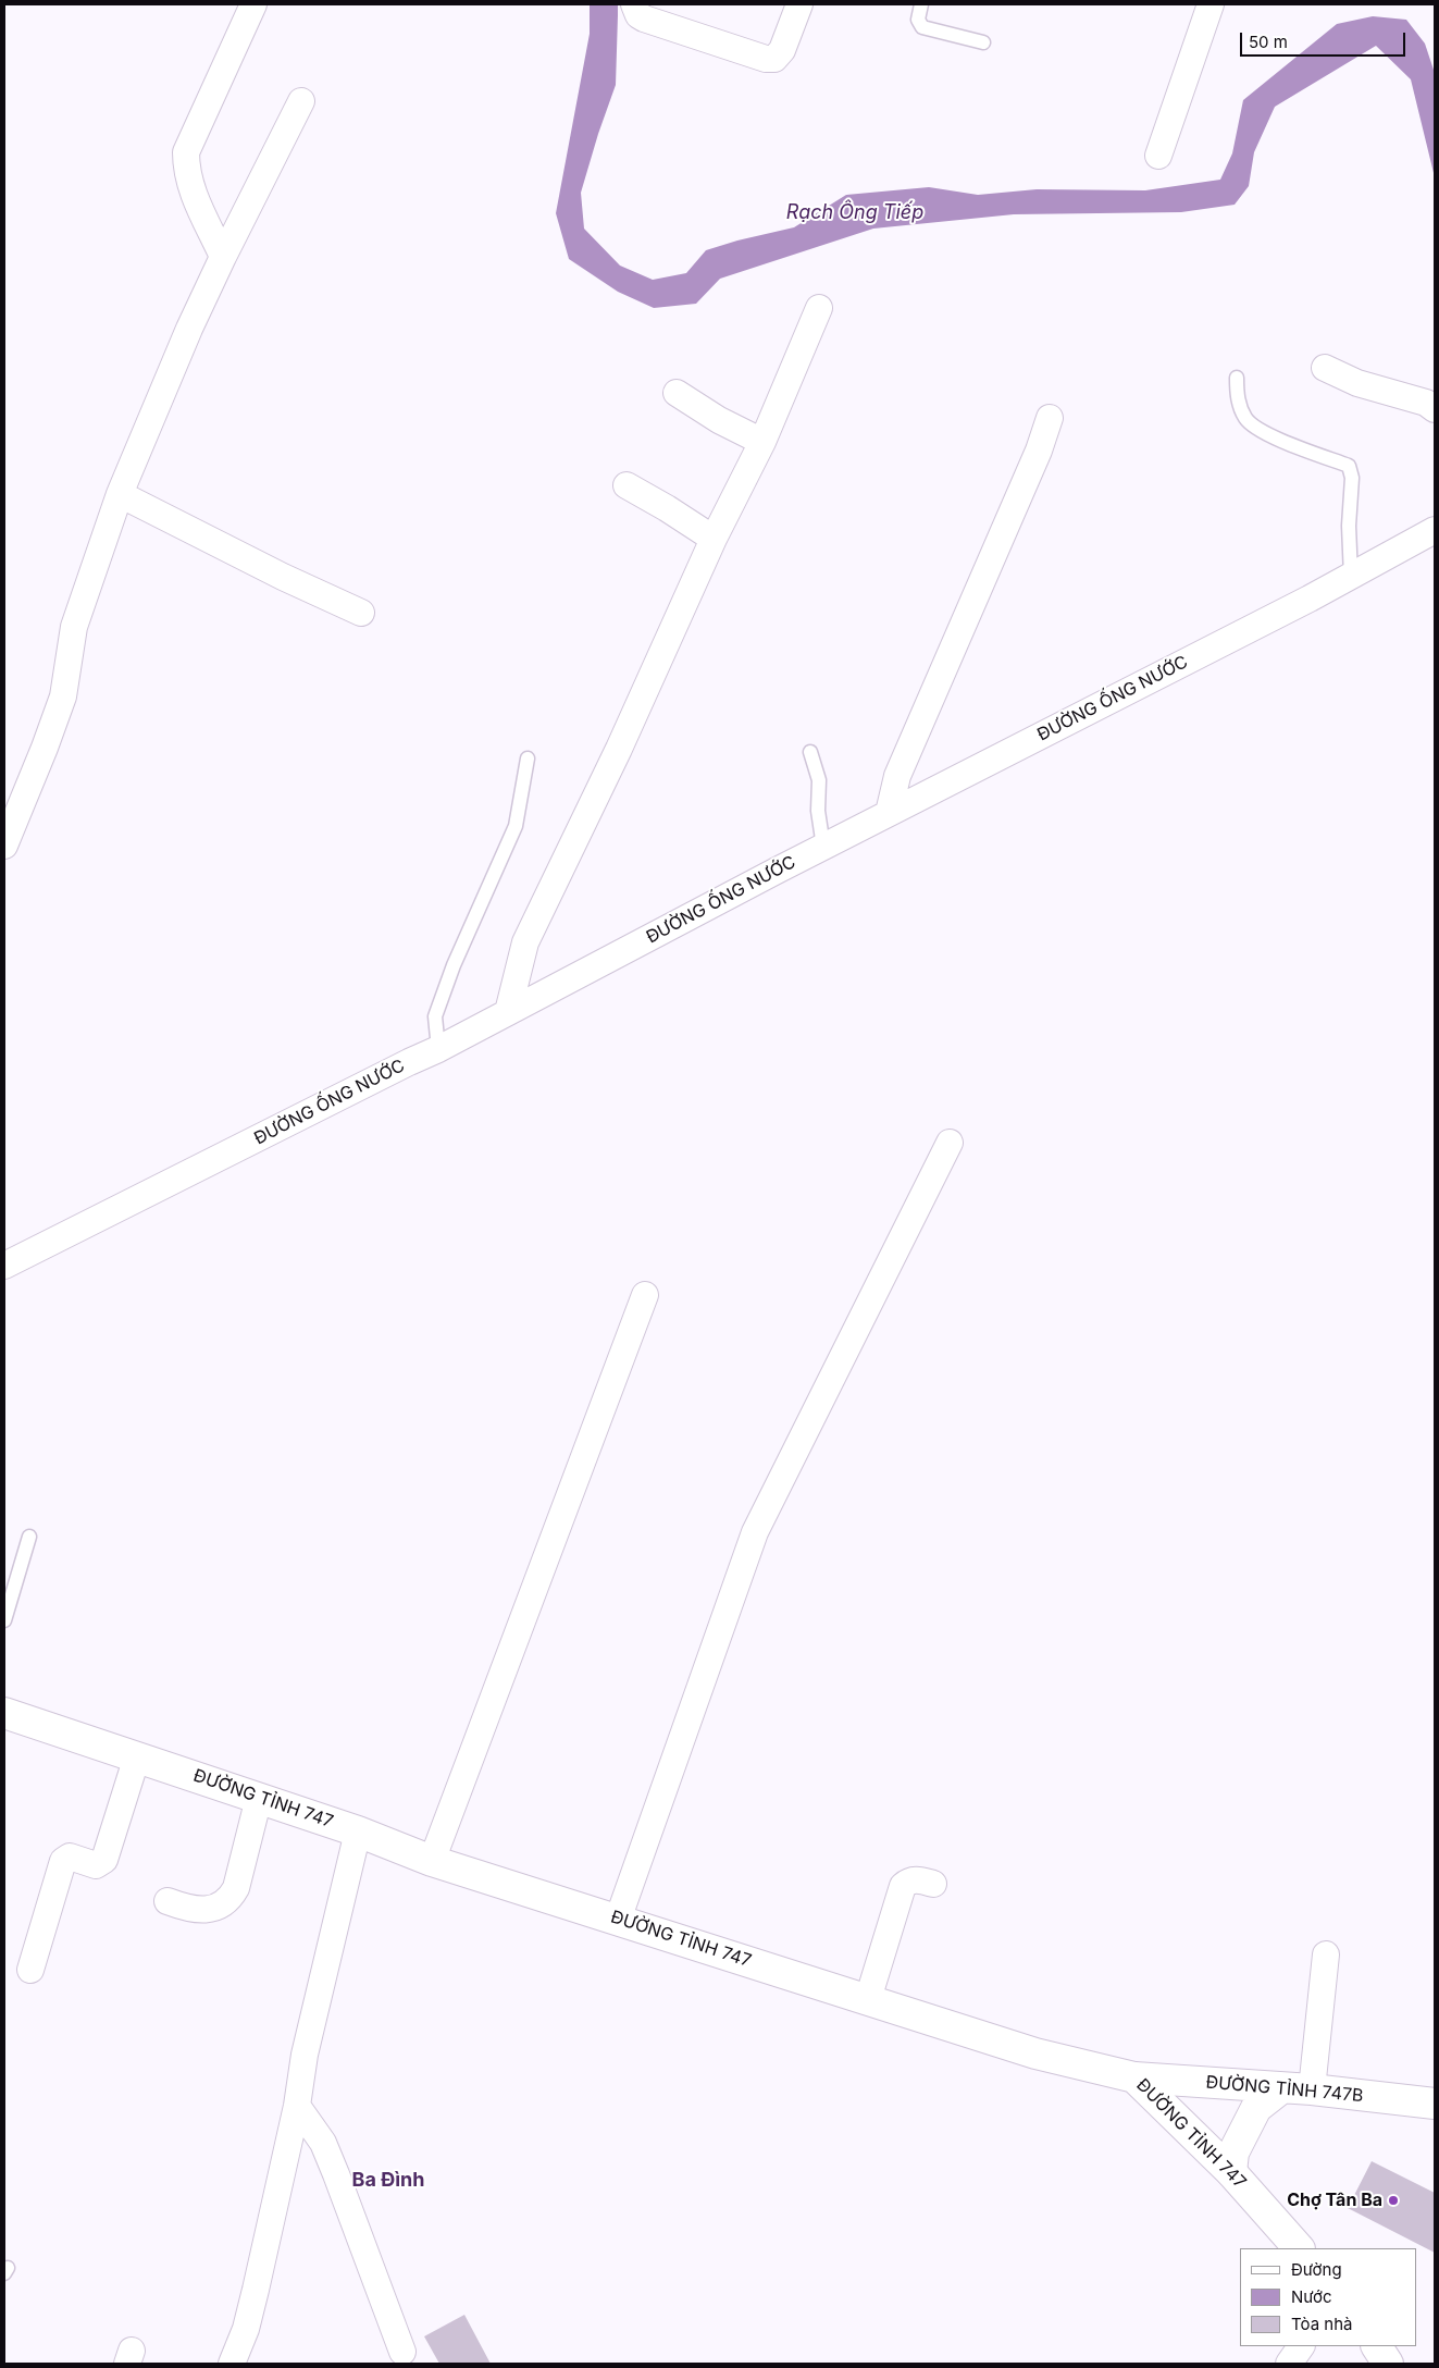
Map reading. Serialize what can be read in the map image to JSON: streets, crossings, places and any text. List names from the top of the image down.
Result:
{
  "streets": {
    "main road": ["ĐƯỜNG TỈNH 747", "ĐƯỜNG TỈNH 747B"],
    "street": ["ĐƯỜNG ỐNG NƯỚC"]
  },
  "crossings": [
    ["ĐƯỜNG TỈNH 747", "ĐƯỜNG TỈNH 747B"]
  ],
  "districts": ["Ba Đình"],
  "water": ["Rạch Ông Tiếp"],
  "places": ["Chợ Tân Ba"],
  "legend": ["Đường", "Nước", "Tòa nhà"],
  "scale_bar": "50 m"
}
